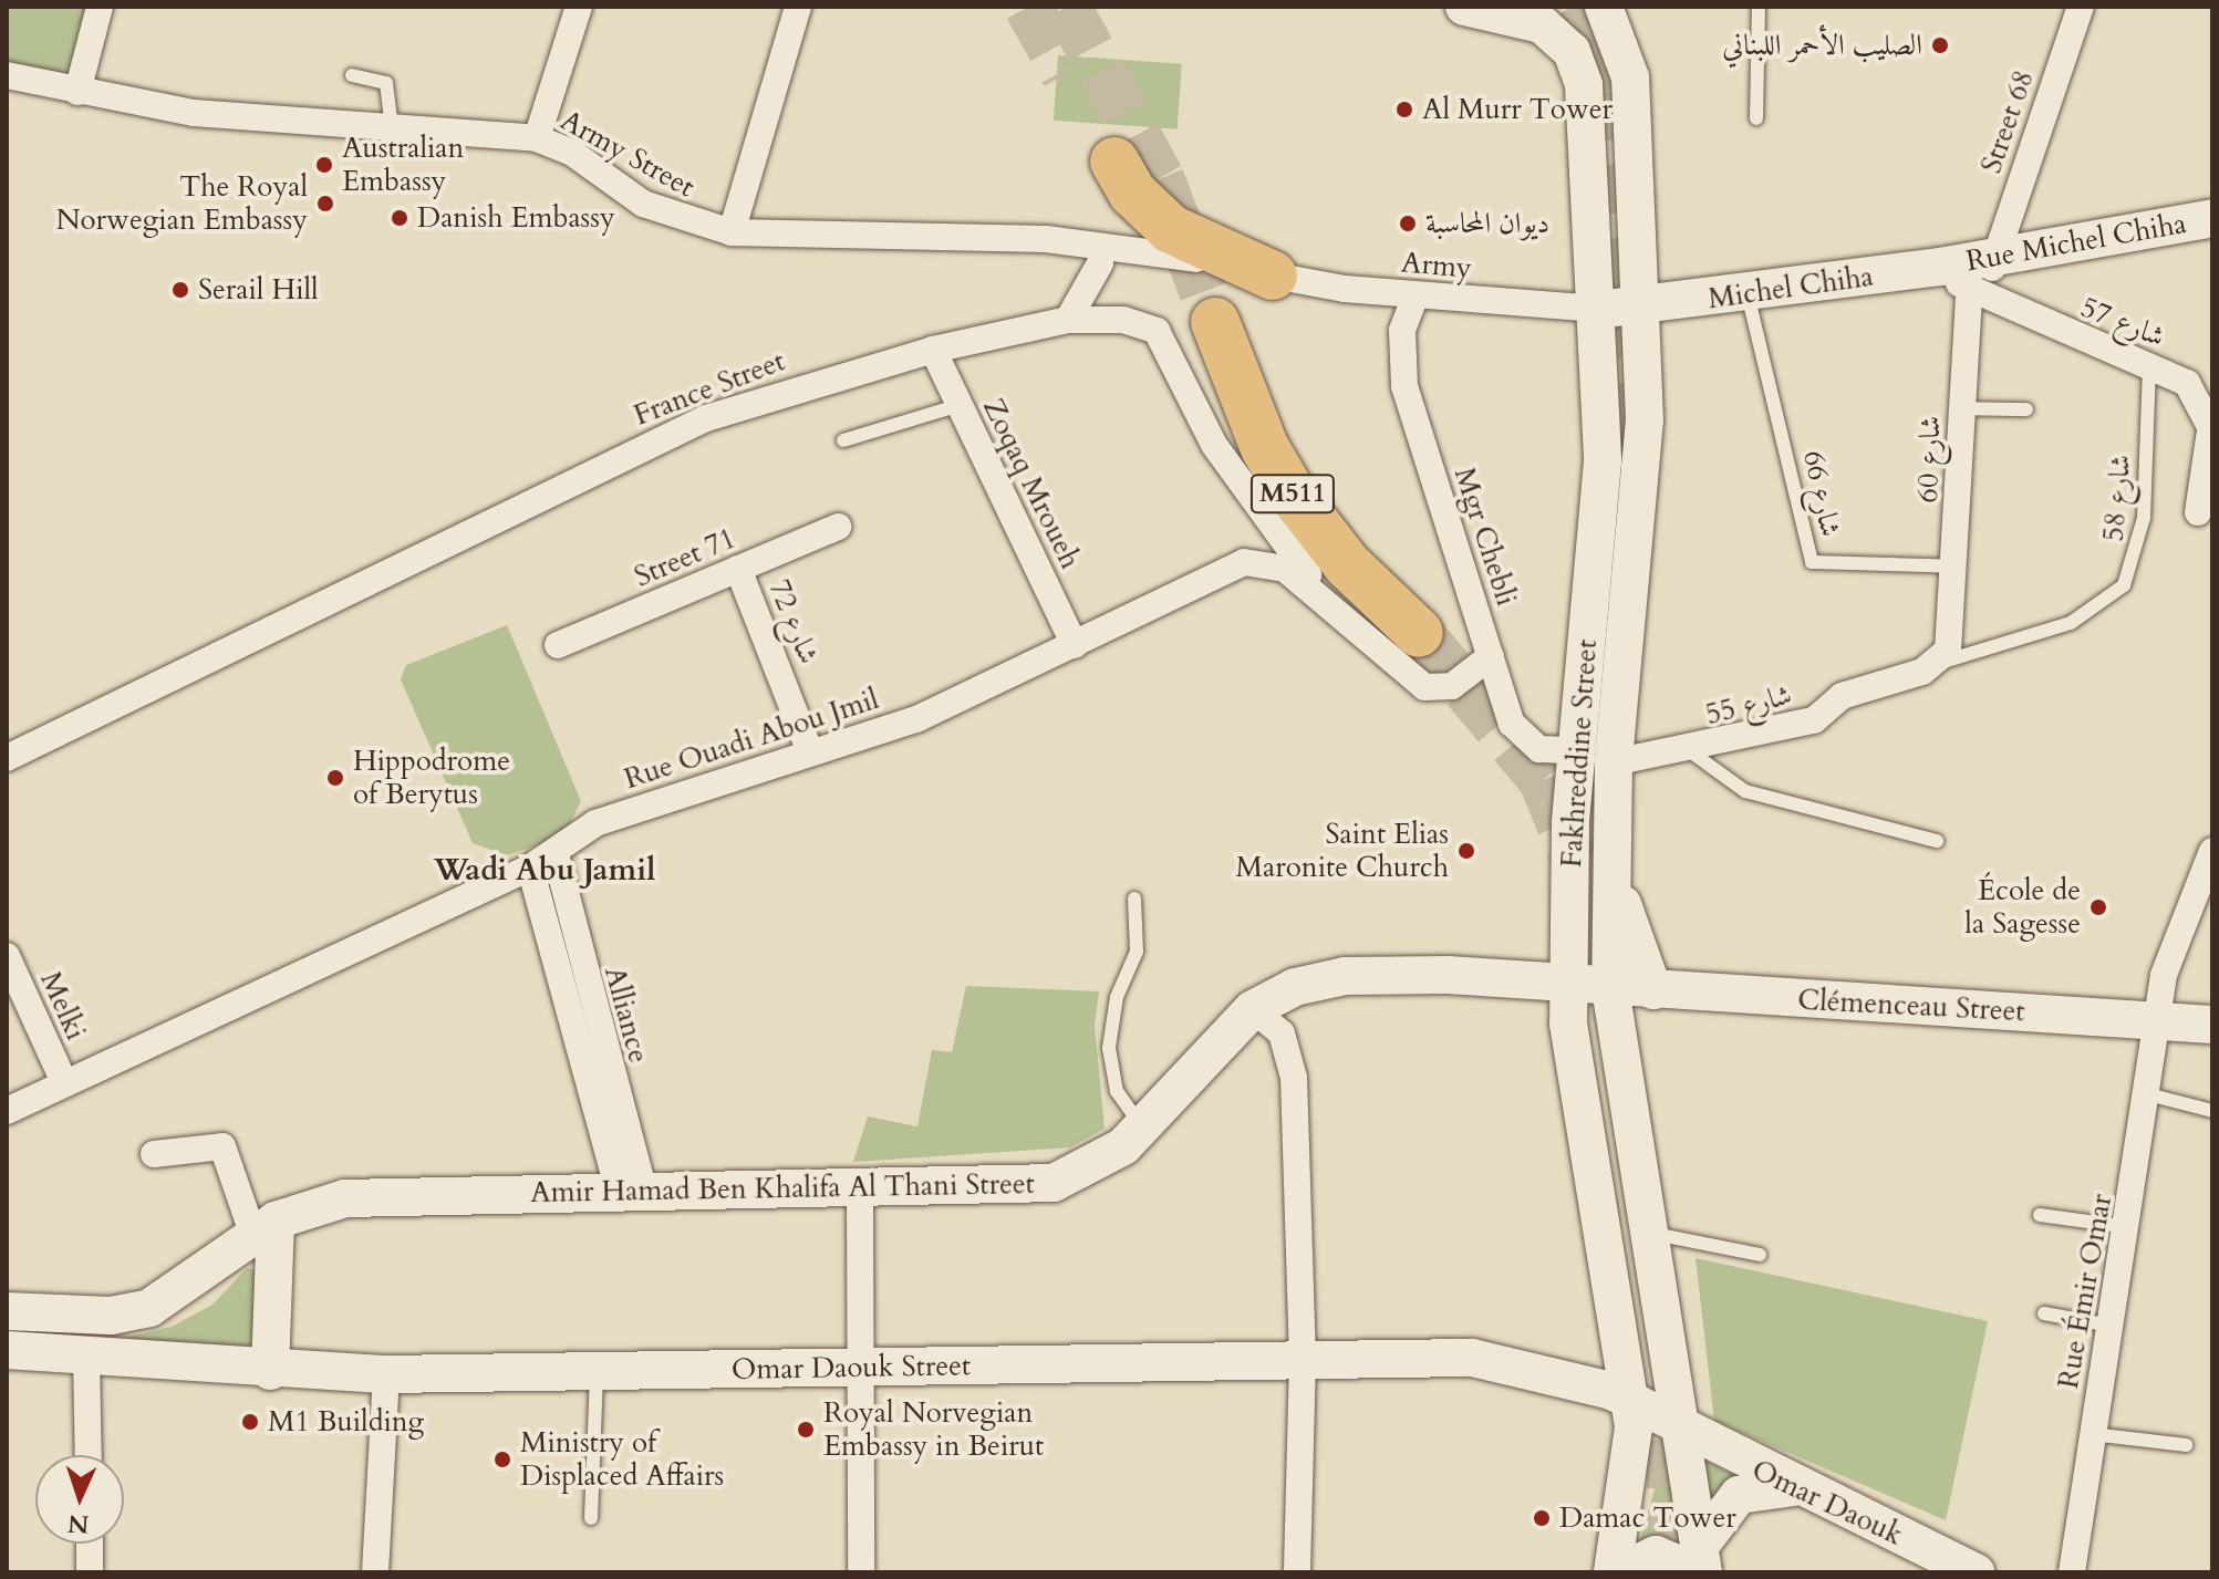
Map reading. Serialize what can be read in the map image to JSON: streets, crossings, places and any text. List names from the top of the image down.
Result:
{
  "streets": {
    "highway": ["M511"],
    "street": [
      "Street 68",
      "Army Street",
      "Rue Michel Chiha",
      "Army",
      "Michel Chiha",
      "شارع 57",
      "France Street",
      "شارع 60",
      "Zoqaq Mroueh",
      "Mgr Chebli",
      "Street 71",
      "شارع 72",
      "شارع 55",
      "Rue Ouadi Abou Jmil",
      "Fakhreddine Street",
      "Melki",
      "Clémenceau Street",
      "Alliance",
      "Amir Hamad Ben Khalifa Al Thani Street",
      "Rue Émir Omar",
      "Omar Daouk Street",
      "Omar Daouk"
    ],
    "lane": ["شارع 66", "شارع 58"]
  },
  "crossings": [
    ["Street 68", "Rue Michel Chiha"],
    ["Army Street", "Army"],
    ["Rue Michel Chiha", "Michel Chiha"],
    ["Army", "Michel Chiha"],
    ["Army", "Mgr Chebli"],
    ["Army", "Fakhreddine Street"],
    ["Michel Chiha", "شارع 66"],
    ["Michel Chiha", "Fakhreddine Street"],
    ["شارع 57", "شارع 60"],
    ["شارع 57", "شارع 58"],
    ["France Street", "Zoqaq Mroueh"],
    ["France Street", "Rue Ouadi Abou Jmil"],
    ["شارع 60", "شارع 66"],
    ["شارع 60", "شارع 58"],
    ["شارع 60", "شارع 55"],
    ["Zoqaq Mroueh", "Rue Ouadi Abou Jmil"],
    ["شارع 58", "شارع 55"],
    ["Mgr Chebli", "Rue Ouadi Abou Jmil"],
    ["Mgr Chebli", "Fakhreddine Street"],
    ["Street 71", "شارع 72"],
    ["شارع 72", "Rue Ouadi Abou Jmil"],
    ["شارع 55", "Fakhreddine Street"],
    ["Rue Ouadi Abou Jmil", "Melki"],
    ["Rue Ouadi Abou Jmil", "Alliance"],
    ["Fakhreddine Street", "Clémenceau Street"],
    ["Fakhreddine Street", "Amir Hamad Ben Khalifa Al Thani Street"],
    ["Fakhreddine Street", "Omar Daouk Street"],
    ["Fakhreddine Street", "Omar Daouk"],
    ["Clémenceau Street", "Amir Hamad Ben Khalifa Al Thani Street"],
    ["Clémenceau Street", "Rue Émir Omar"],
    ["Alliance", "Amir Hamad Ben Khalifa Al Thani Street"],
    ["Omar Daouk Street", "Omar Daouk"]
  ],
  "districts": ["Wadi Abu Jamil"],
  "places": [
    "الصليب الأحمر اللبناني",
    "Al Murr Tower",
    "Australian Embassy",
    "The Royal Norwegian Embassy",
    "Danish Embassy",
    "ديوان المحاسبة",
    "Serail Hill",
    "Hippodrome of Berytus",
    "Saint Elias Maronite Church",
    "École de la Sagesse",
    "M1 Building",
    "Royal Norvegian Embassy in Beirut",
    "Ministry of Displaced Affairs",
    "Damac Tower"
  ],
  "north": "bottom"
}
